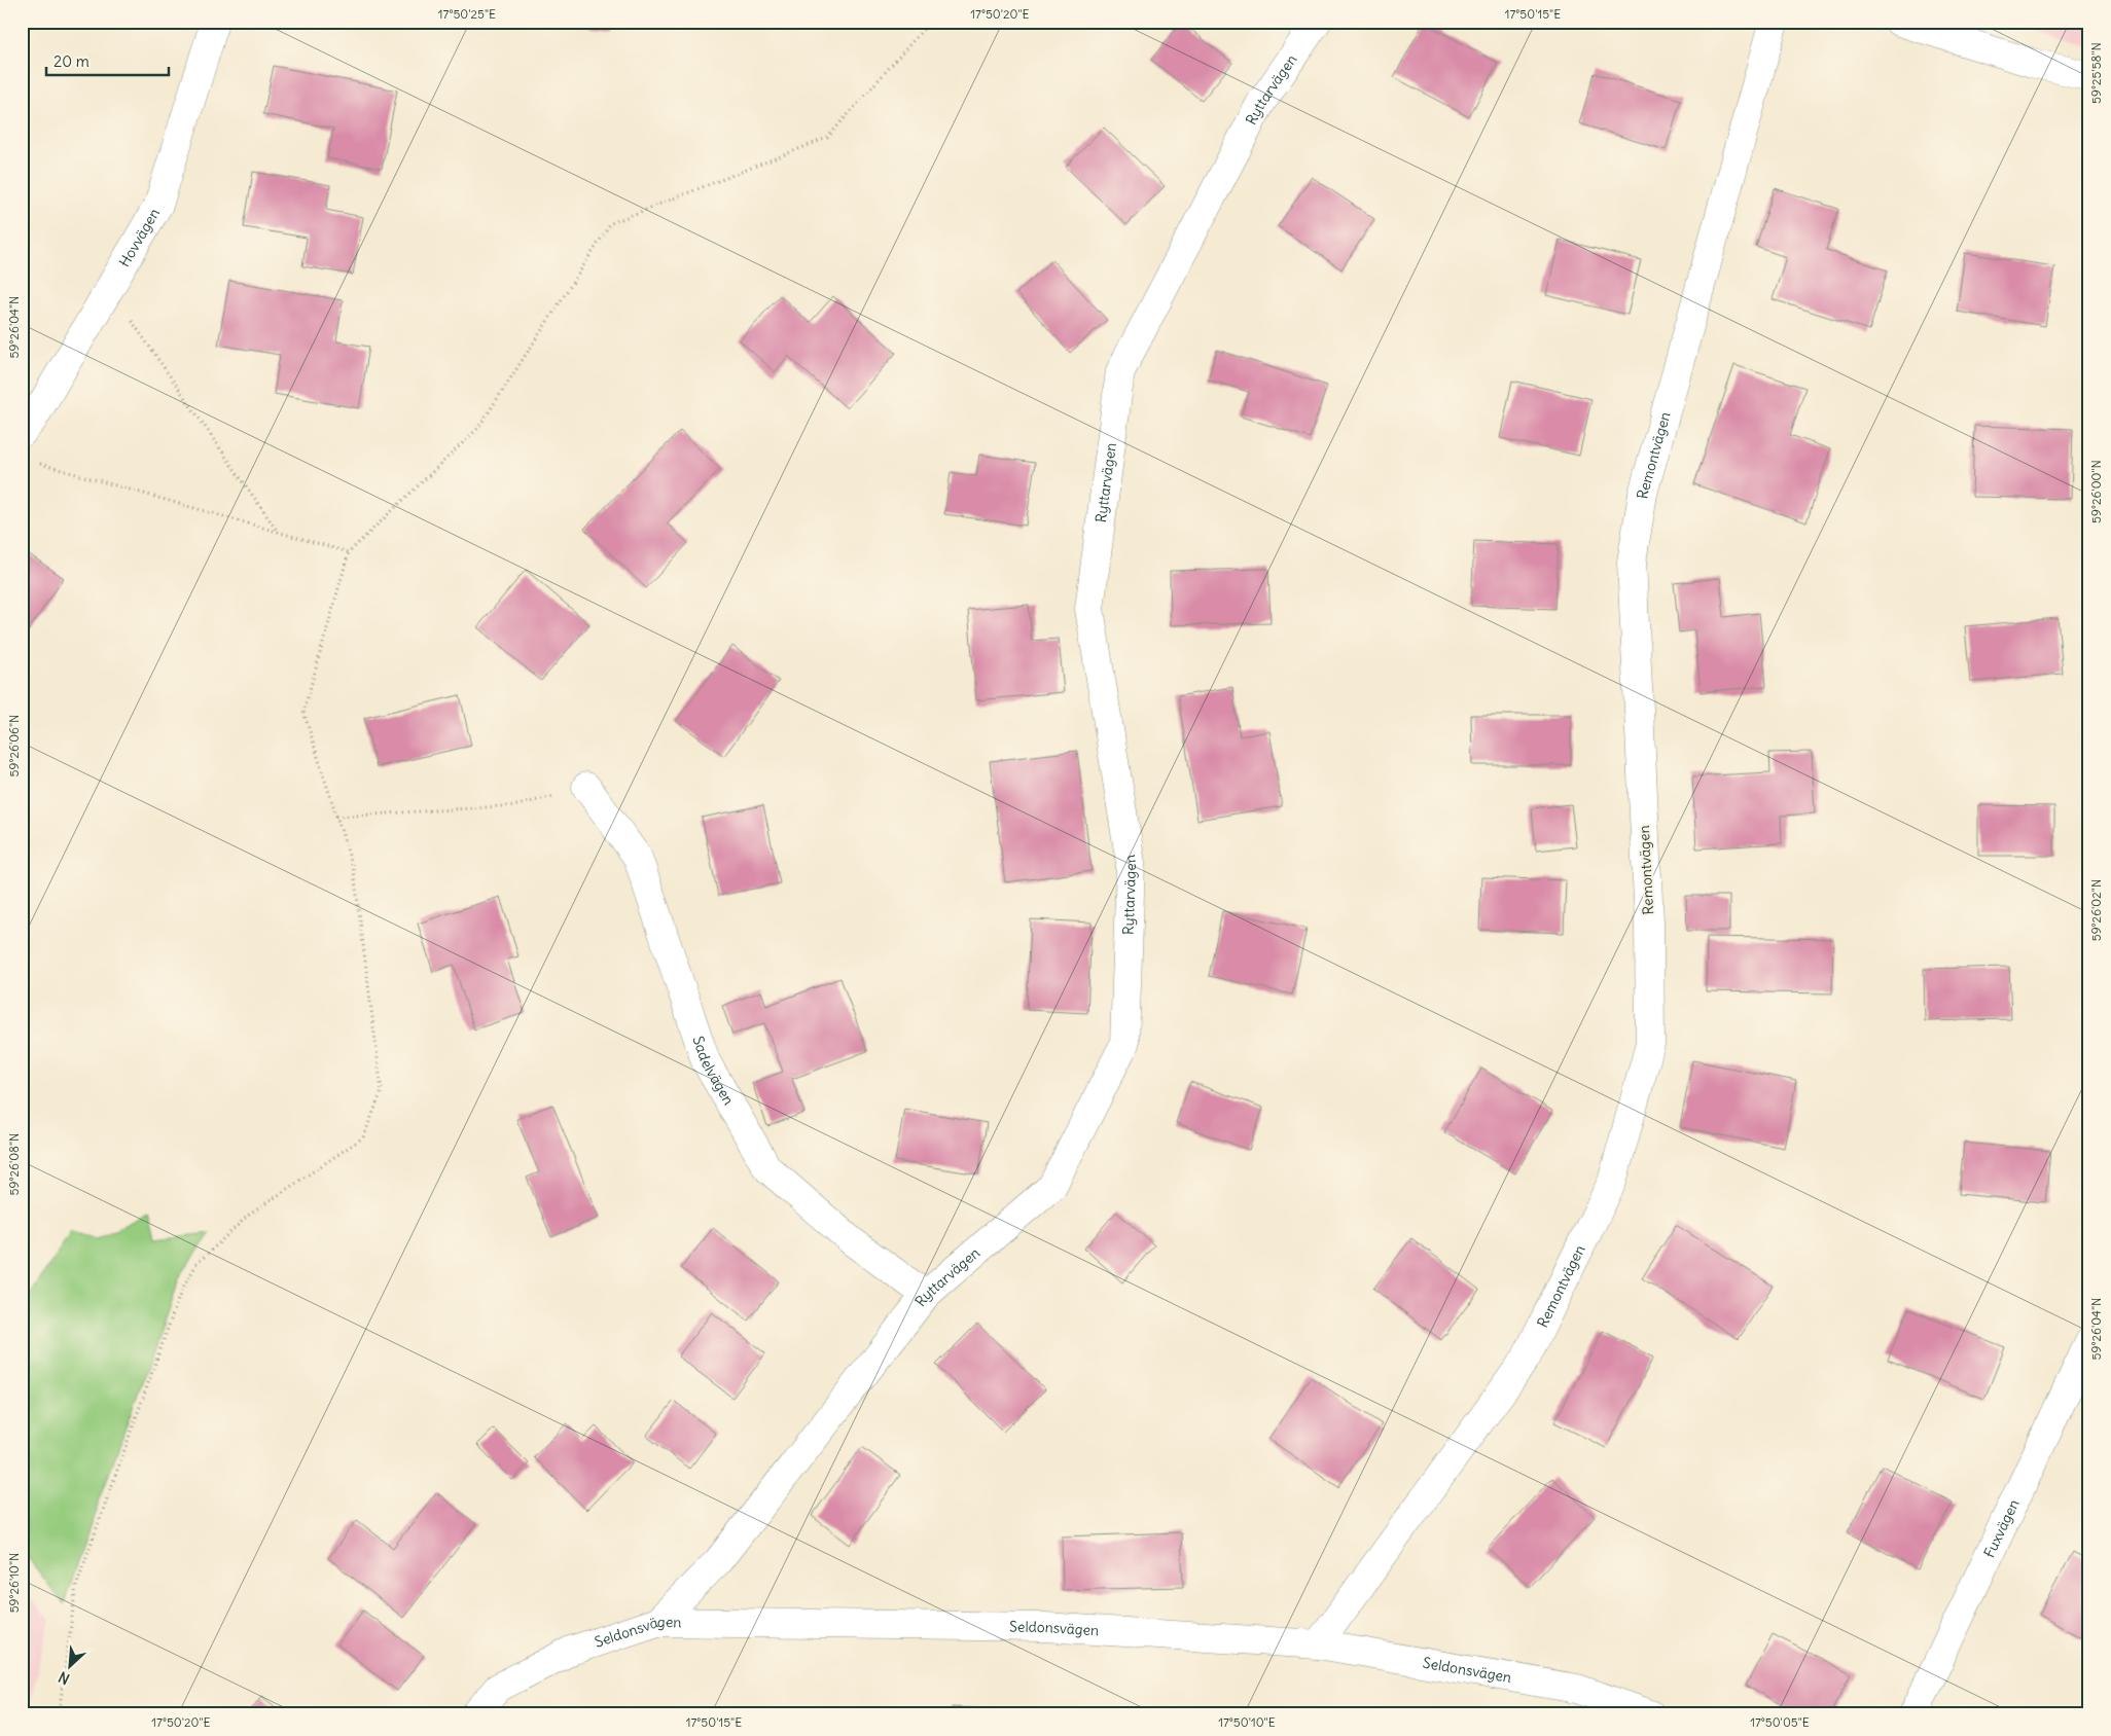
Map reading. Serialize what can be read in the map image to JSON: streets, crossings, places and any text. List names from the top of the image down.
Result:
{
  "streets": {
    "street": [
      "Ryttarvägen",
      "Hovvägen",
      "Remontvägen",
      "Sadelvägen",
      "Fuxvägen",
      "Seldonsvägen"
    ]
  },
  "crossings": [
    ["Ryttarvägen", "Sadelvägen"],
    ["Ryttarvägen", "Seldonsvägen"],
    ["Remontvägen", "Seldonsvägen"]
  ],
  "scale_bar": "20 m",
  "north": "bottom left",
  "coordinates": [
    "17°50'25\"E",
    "17°50'20\"E",
    "17°50'15\"E",
    "59°25'58\"N",
    "59°26'04\"N",
    "59°26'00\"N",
    "59°26'06\"N",
    "59°26'02\"N",
    "59°26'08\"N",
    "59°26'10\"N",
    "17°50'10\"E",
    "17°50'05\"E"
  ]
}
